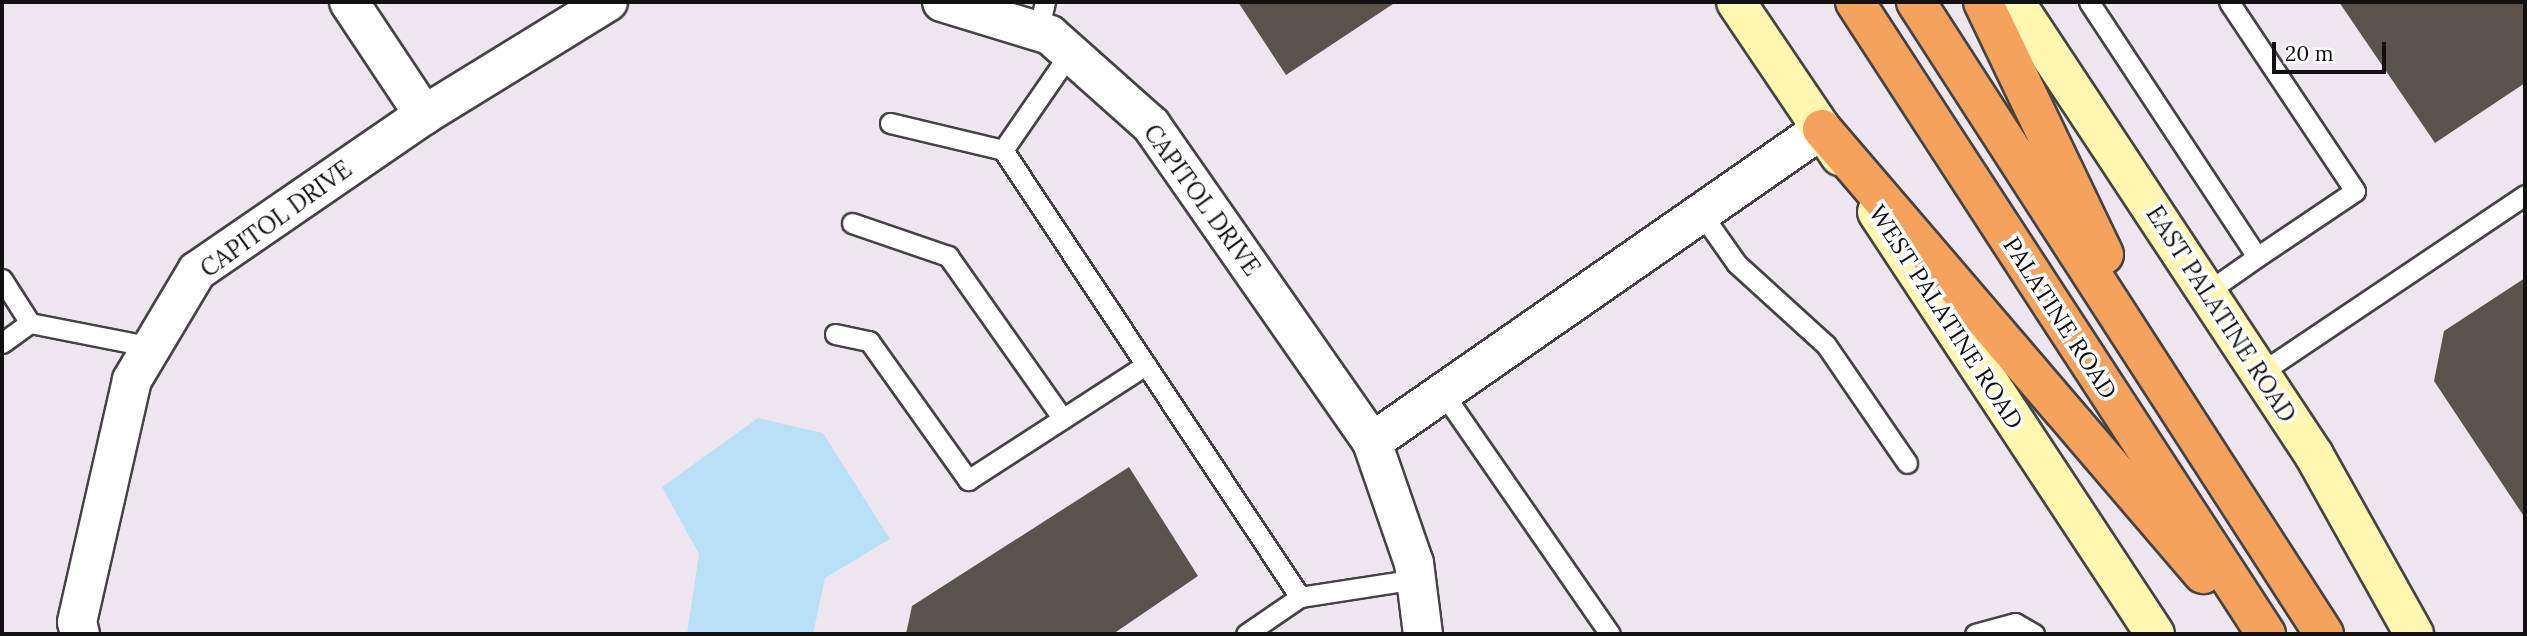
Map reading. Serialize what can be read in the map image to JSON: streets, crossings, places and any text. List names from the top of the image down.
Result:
{
  "streets": {
    "highway": ["PALATINE ROAD"],
    "street": ["CAPITOL DRIVE", "EAST PALATINE ROAD", "WEST PALATINE ROAD"]
  },
  "scale_bar": "20 m"
}
